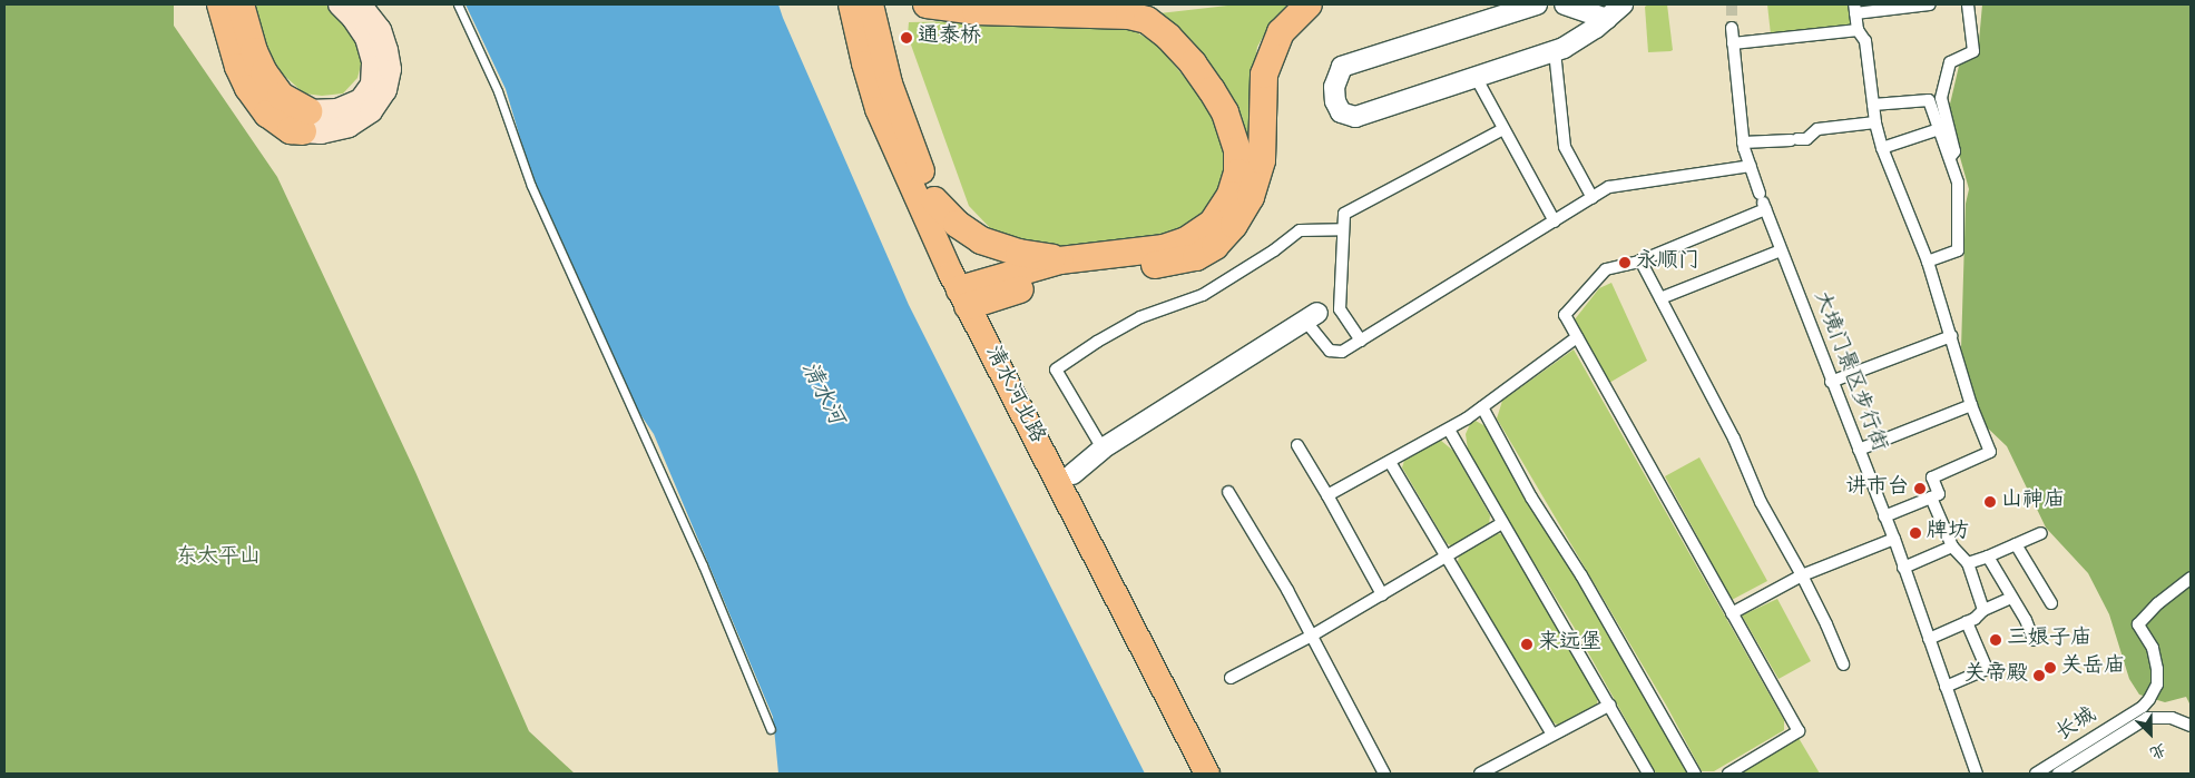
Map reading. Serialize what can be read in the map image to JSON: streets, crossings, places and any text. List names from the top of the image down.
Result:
{
  "streets": {
    "main road": ["清水河北路"],
    "street": ["大境门景区步行街", "长城"]
  },
  "water": ["清水河"],
  "parks": ["东太平山"],
  "places": [
    "通泰桥",
    "永顺门",
    "讲市台",
    "山神庙",
    "牌坊",
    "三娘子庙",
    "来远堡",
    "关岳庙",
    "关帝殿"
  ],
  "north": "bottom right"
}
